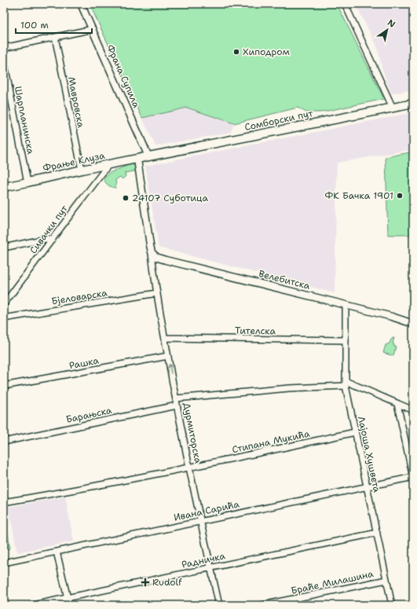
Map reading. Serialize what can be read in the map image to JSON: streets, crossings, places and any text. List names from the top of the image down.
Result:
{
  "streets": {
    "main road": ["Сомборски пут", "Фрање Клуза"],
    "street": [
      "Франа Супила",
      "Мавровска",
      "Шарпланинска",
      "Сивачки пут",
      "Велебитска",
      "Бјеловарска",
      "Тителска",
      "Рашка",
      "Барањска",
      "Дурмиторска",
      "Стипана Мукића",
      "Лајоша Хушвета",
      "Ивана Сарића",
      "Радничка",
      "Браће Милашина"
    ]
  },
  "crossings": [
    ["Франа Супила", "Сомборски пут"],
    ["Франа Супила", "Фрање Клуза"],
    ["Мавровска", "Фрање Клуза"],
    ["Шарпланинска", "Фрање Клуза"],
    ["Сомборски пут", "Фрање Клуза"],
    ["Фрање Клуза", "Сивачки пут"],
    ["Фрање Клуза", "Дурмиторска"],
    ["Велебитска", "Дурмиторска"],
    ["Велебитска", "Лајоша Хушвета"],
    ["Бјеловарска", "Дурмиторска"],
    ["Тителска", "Дурмиторска"],
    ["Тителска", "Лајоша Хушвета"],
    ["Рашка", "Дурмиторска"],
    ["Барањска", "Дурмиторска"],
    ["Дурмиторска", "Стипана Мукића"],
    ["Дурмиторска", "Ивана Сарића"],
    ["Дурмиторска", "Радничка"],
    ["Стипана Мукића", "Лајоша Хушвета"],
    ["Лајоша Хушвета", "Ивана Сарића"],
    ["Лајоша Хушвета", "Радничка"],
    ["Лајоша Хушвета", "Браће Милашина"]
  ],
  "places": {
    "other": ["Хиподром", "ФК Бачка 1901", "24107 Суботица"],
    "health": ["Rudolf"]
  },
  "scale_bar": "100 m",
  "north": "top right"
}
